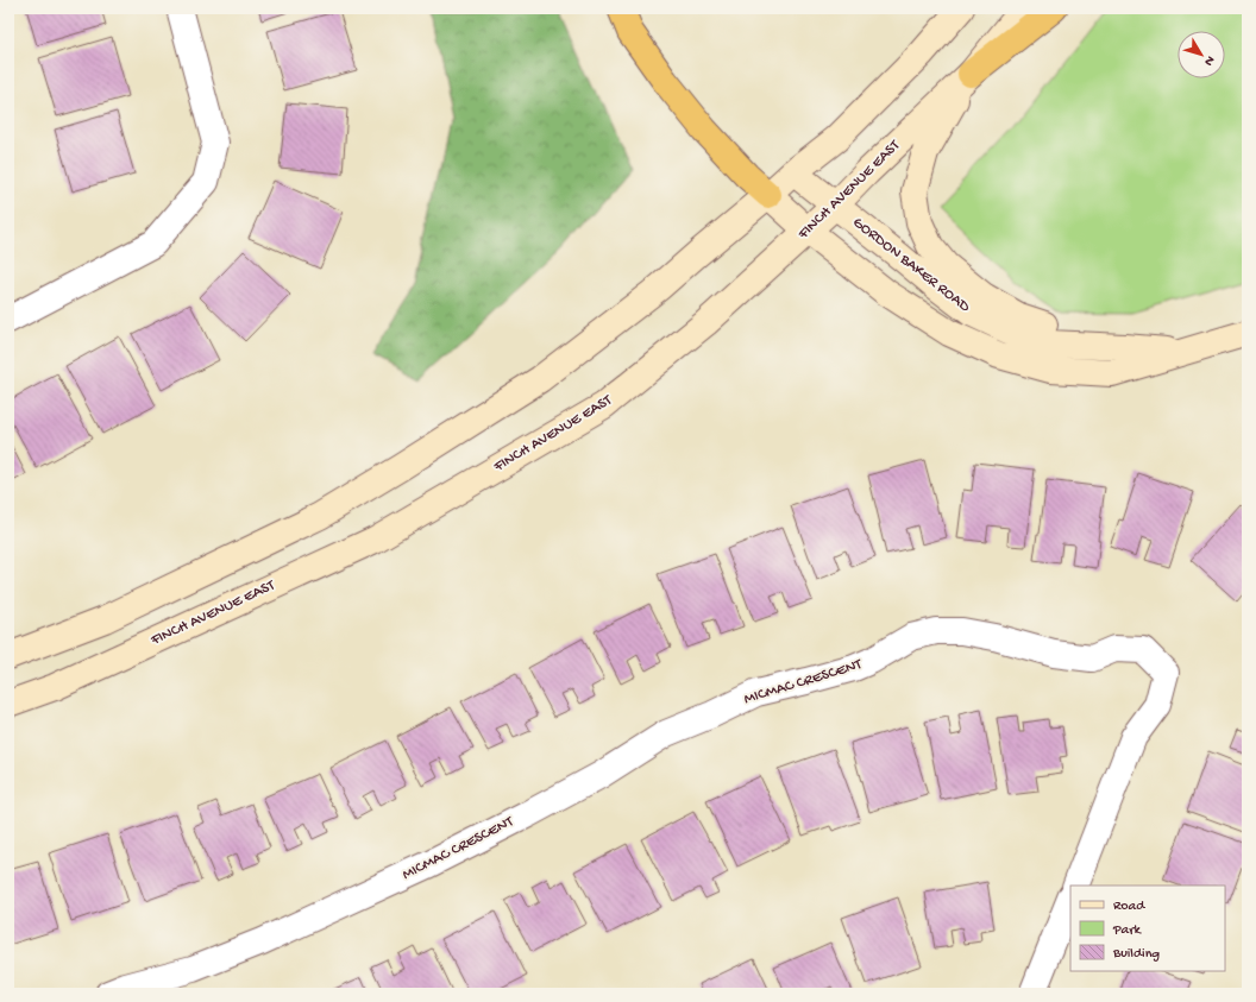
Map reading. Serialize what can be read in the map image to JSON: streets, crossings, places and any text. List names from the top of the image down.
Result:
{
  "streets": {
    "main road": ["FINCH AVENUE EAST", "GORDON BAKER ROAD"],
    "street": ["MICMAC CRESCENT"]
  },
  "crossings": [
    ["FINCH AVENUE EAST", "GORDON BAKER ROAD"]
  ],
  "legend": ["Road", "Park", "Building"],
  "north": "bottom right"
}
